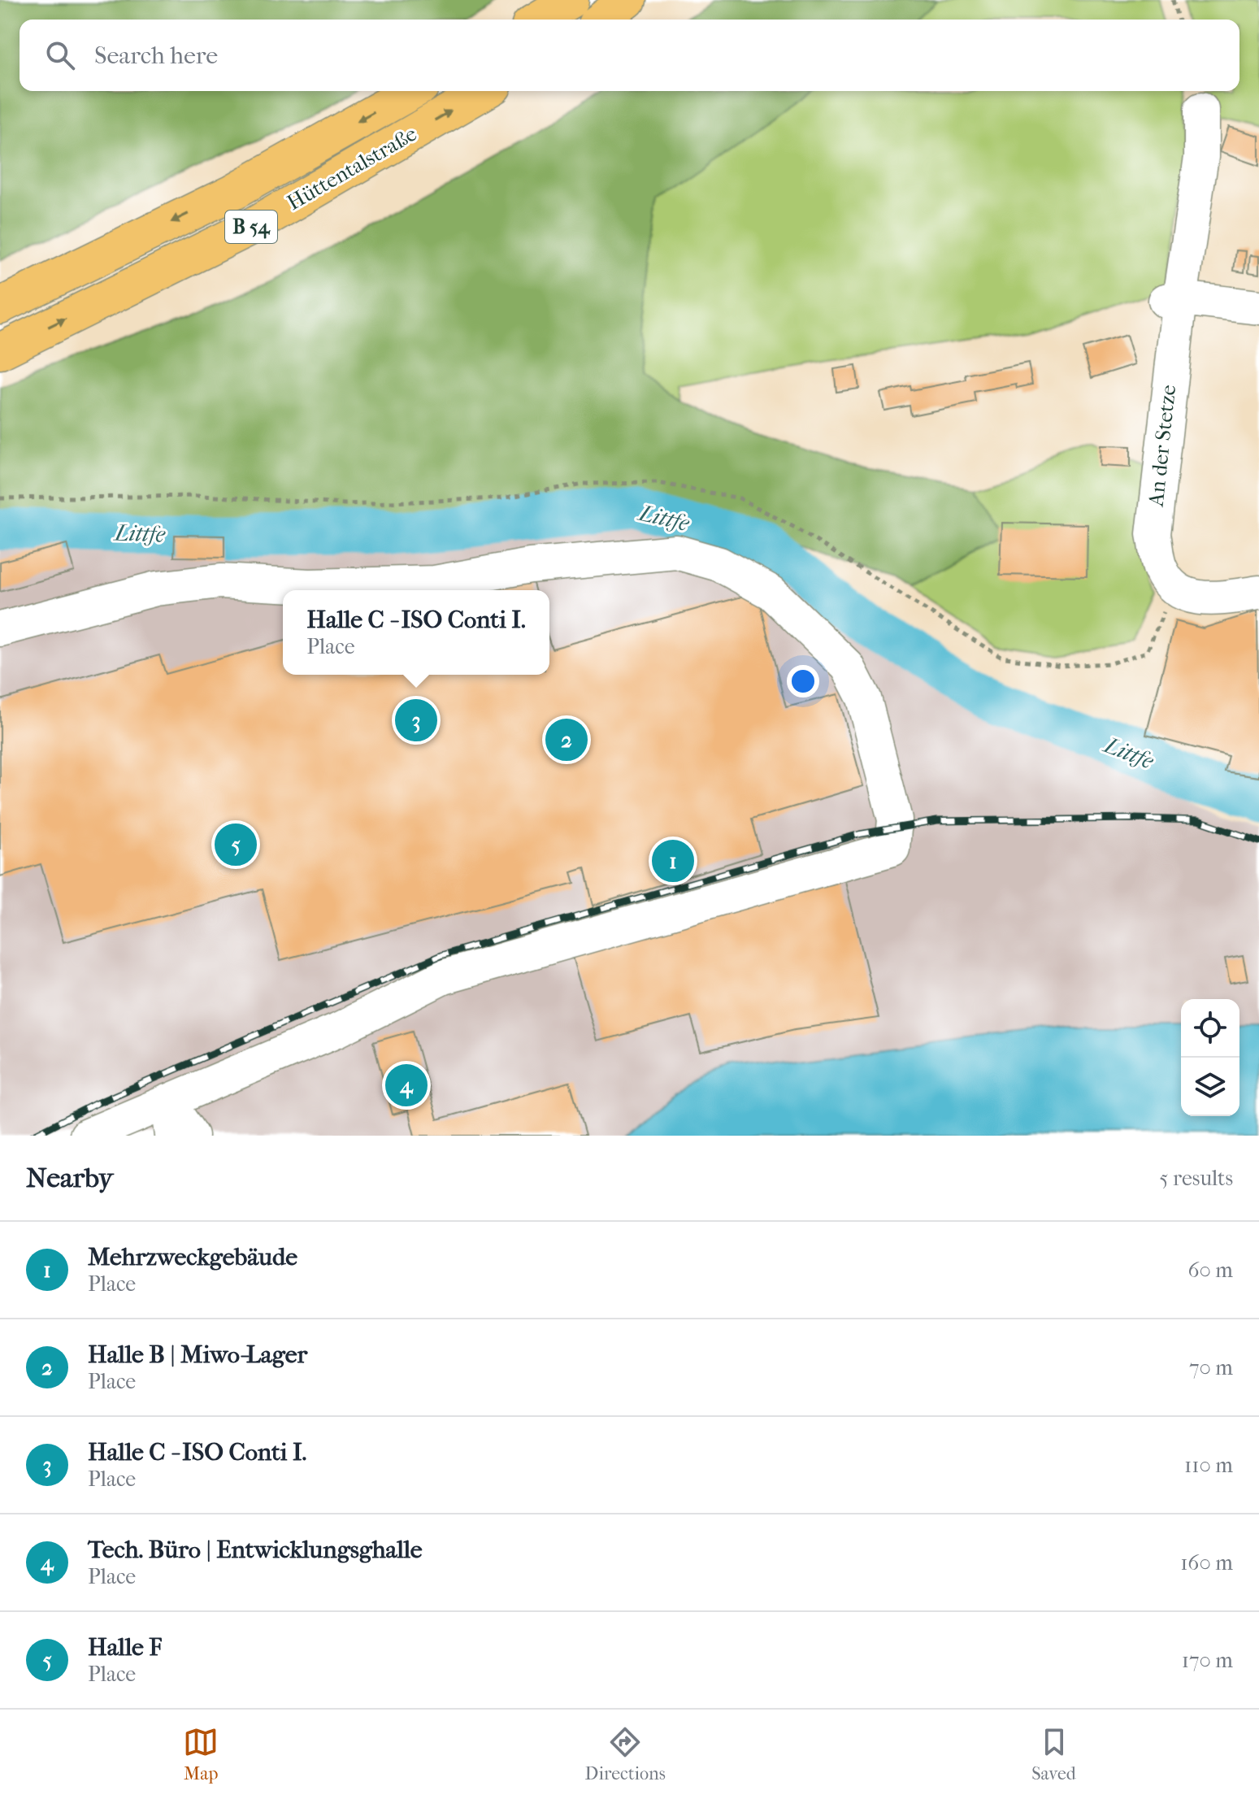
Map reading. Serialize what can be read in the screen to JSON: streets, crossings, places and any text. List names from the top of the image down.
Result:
{
  "streets": {
    "highway": ["Hüttentalstraße", "B 54"],
    "street": ["An der Stetze"]
  },
  "water": ["Littfe"],
  "page": {
    "search": "Search here",
    "popup": ["Halle C - ISO Conti I.", "Place"],
    "pins": [
      "3",
      "2",
      "5",
      "1",
      "4"
    ],
    "heading": ["Nearby", "5 results"],
    "list": [
      {
        "mark": "1",
        "name": "Mehrzweckgebäude",
        "note": "Place",
        "value": "60 m"
      },
      {
        "mark": "2",
        "name": "Halle B | Miwo-Lager",
        "note": "Place",
        "value": "70 m"
      },
      {
        "mark": "3",
        "name": "Halle C - ISO Conti I.",
        "note": "Place",
        "value": "110 m"
      },
      {
        "mark": "4",
        "name": "Tech. Büro | Entwicklungsghalle",
        "note": "Place",
        "value": "160 m"
      },
      {
        "mark": "5",
        "name": "Halle F",
        "note": "Place",
        "value": "170 m"
      }
    ],
    "nav": ["Map", "Directions", "Saved"]
  }
}
